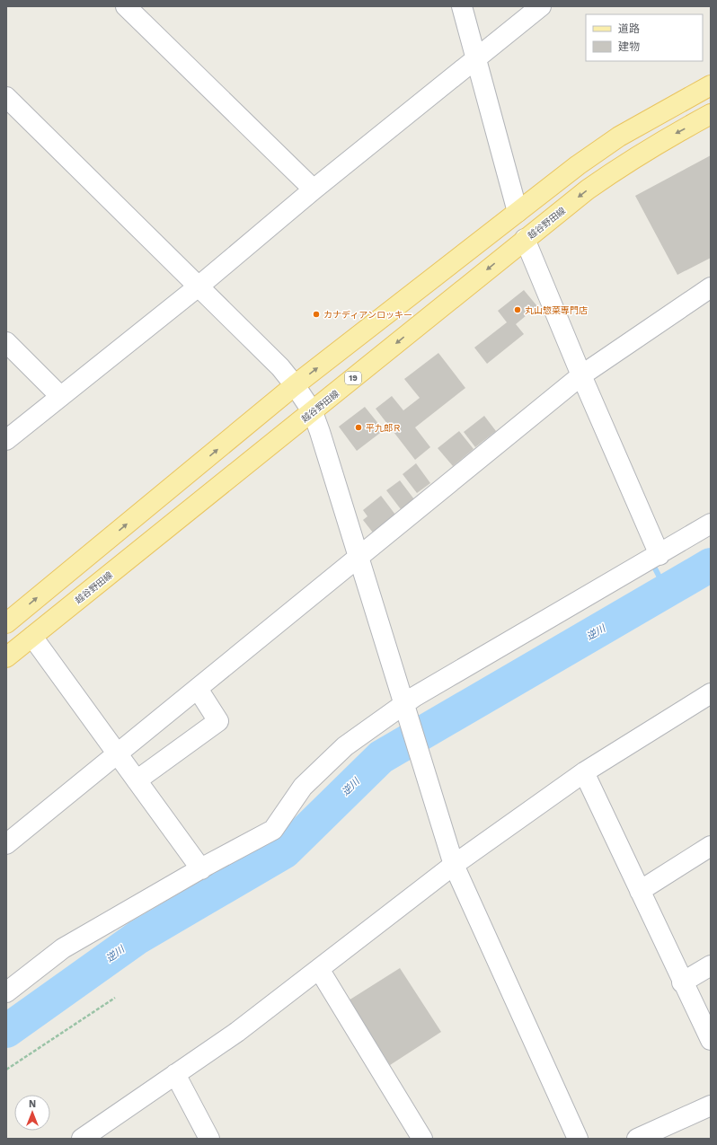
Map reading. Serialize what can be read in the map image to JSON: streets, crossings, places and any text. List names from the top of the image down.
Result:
{
  "streets": {
    "main road": ["越谷野田線", "19"]
  },
  "water": ["逆川"],
  "places": ["丸山惣菜専門店", "カナディアンロッキー", "平九郎Ｒ"],
  "legend": ["道路", "建物"],
  "north": "top"
}
